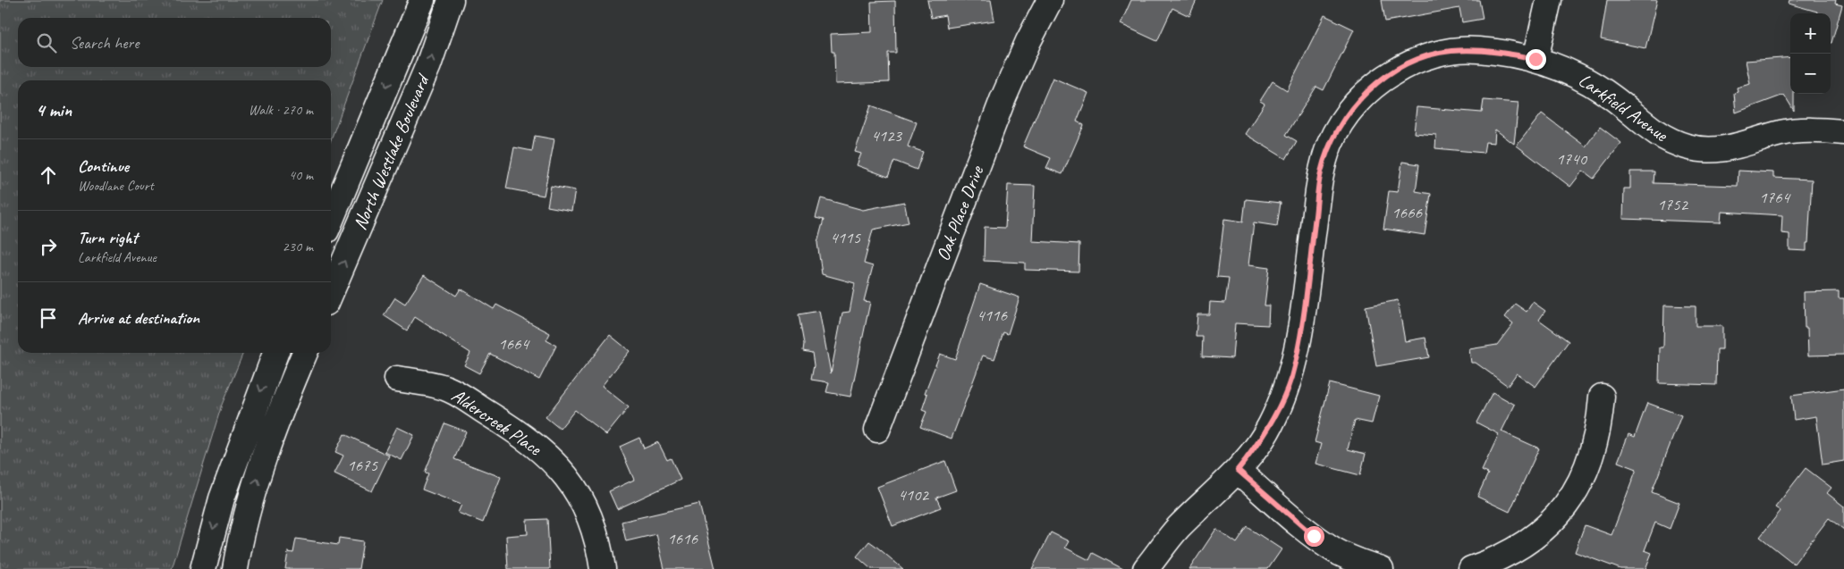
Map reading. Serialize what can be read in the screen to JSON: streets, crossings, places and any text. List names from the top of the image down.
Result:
{
  "streets": {
    "street": [
      "Larkfield Avenue",
      "North Westlake Boulevard",
      "Oak Place Drive",
      "Aldercreek Place"
    ]
  },
  "house_numbers": [
    "4123",
    "1740",
    "1764",
    "1752",
    "1666",
    "4115",
    "4116",
    "1664",
    "1675",
    "4102",
    "1616"
  ],
  "page": {
    "map_buttons": ["+", "−"],
    "search": "Search here",
    "heading": ["4 min", "Walk · 270 m"],
    "list": [
      ["Continue", "Woodlane Court", "40 m"],
      ["Turn right", "Larkfield Avenue", "230 m"],
      "Arrive at destination"
    ]
  }
}
